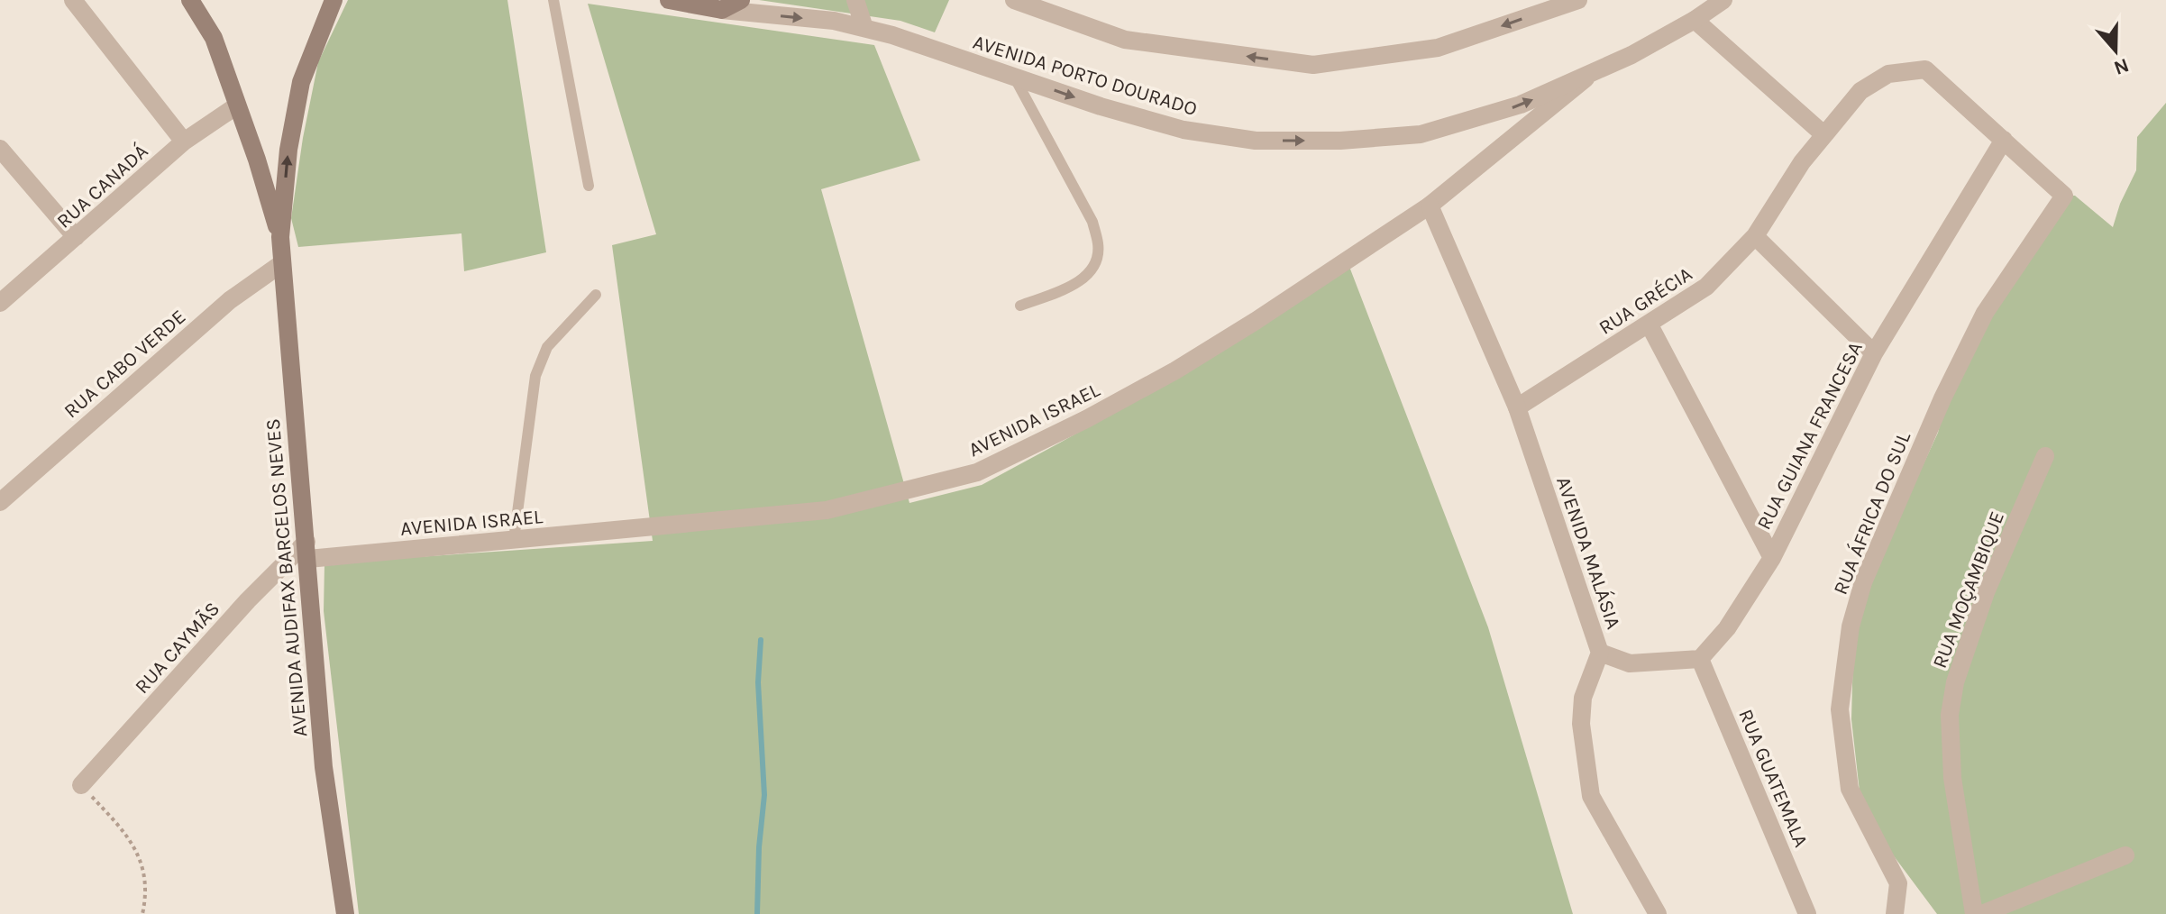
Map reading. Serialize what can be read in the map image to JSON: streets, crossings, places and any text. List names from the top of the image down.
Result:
{
  "streets": {
    "main road": ["AVENIDA PORTO DOURADO", "AVENIDA AUDIFAX BARCELOS NEVES"],
    "street": [
      "RUA CANADÁ",
      "RUA GRÉCIA",
      "RUA CABO VERDE",
      "AVENIDA ISRAEL",
      "RUA GUIANA FRANCESA",
      "RUA ÁFRICA DO SUL",
      "AVENIDA MALÁSIA",
      "RUA MOÇAMBIQUE",
      "RUA CAYMÃS",
      "RUA GUATEMALA"
    ]
  },
  "crossings": [
    ["AVENIDA PORTO DOURADO", "AVENIDA ISRAEL"],
    ["RUA CANADÁ", "AVENIDA AUDIFAX BARCELOS NEVES"],
    ["RUA GRÉCIA", "RUA GUIANA FRANCESA"],
    ["RUA GRÉCIA", "RUA ÁFRICA DO SUL"],
    ["RUA GRÉCIA", "AVENIDA MALÁSIA"],
    ["RUA CABO VERDE", "AVENIDA AUDIFAX BARCELOS NEVES"],
    ["AVENIDA ISRAEL", "AVENIDA MALÁSIA"],
    ["AVENIDA ISRAEL", "AVENIDA AUDIFAX BARCELOS NEVES"],
    ["AVENIDA ISRAEL", "RUA CAYMÃS"],
    ["RUA GUIANA FRANCESA", "RUA GUATEMALA"],
    ["AVENIDA AUDIFAX BARCELOS NEVES", "RUA CAYMÃS"]
  ],
  "one_way": ["AVENIDA PORTO DOURADO"],
  "north": "bottom"
}
